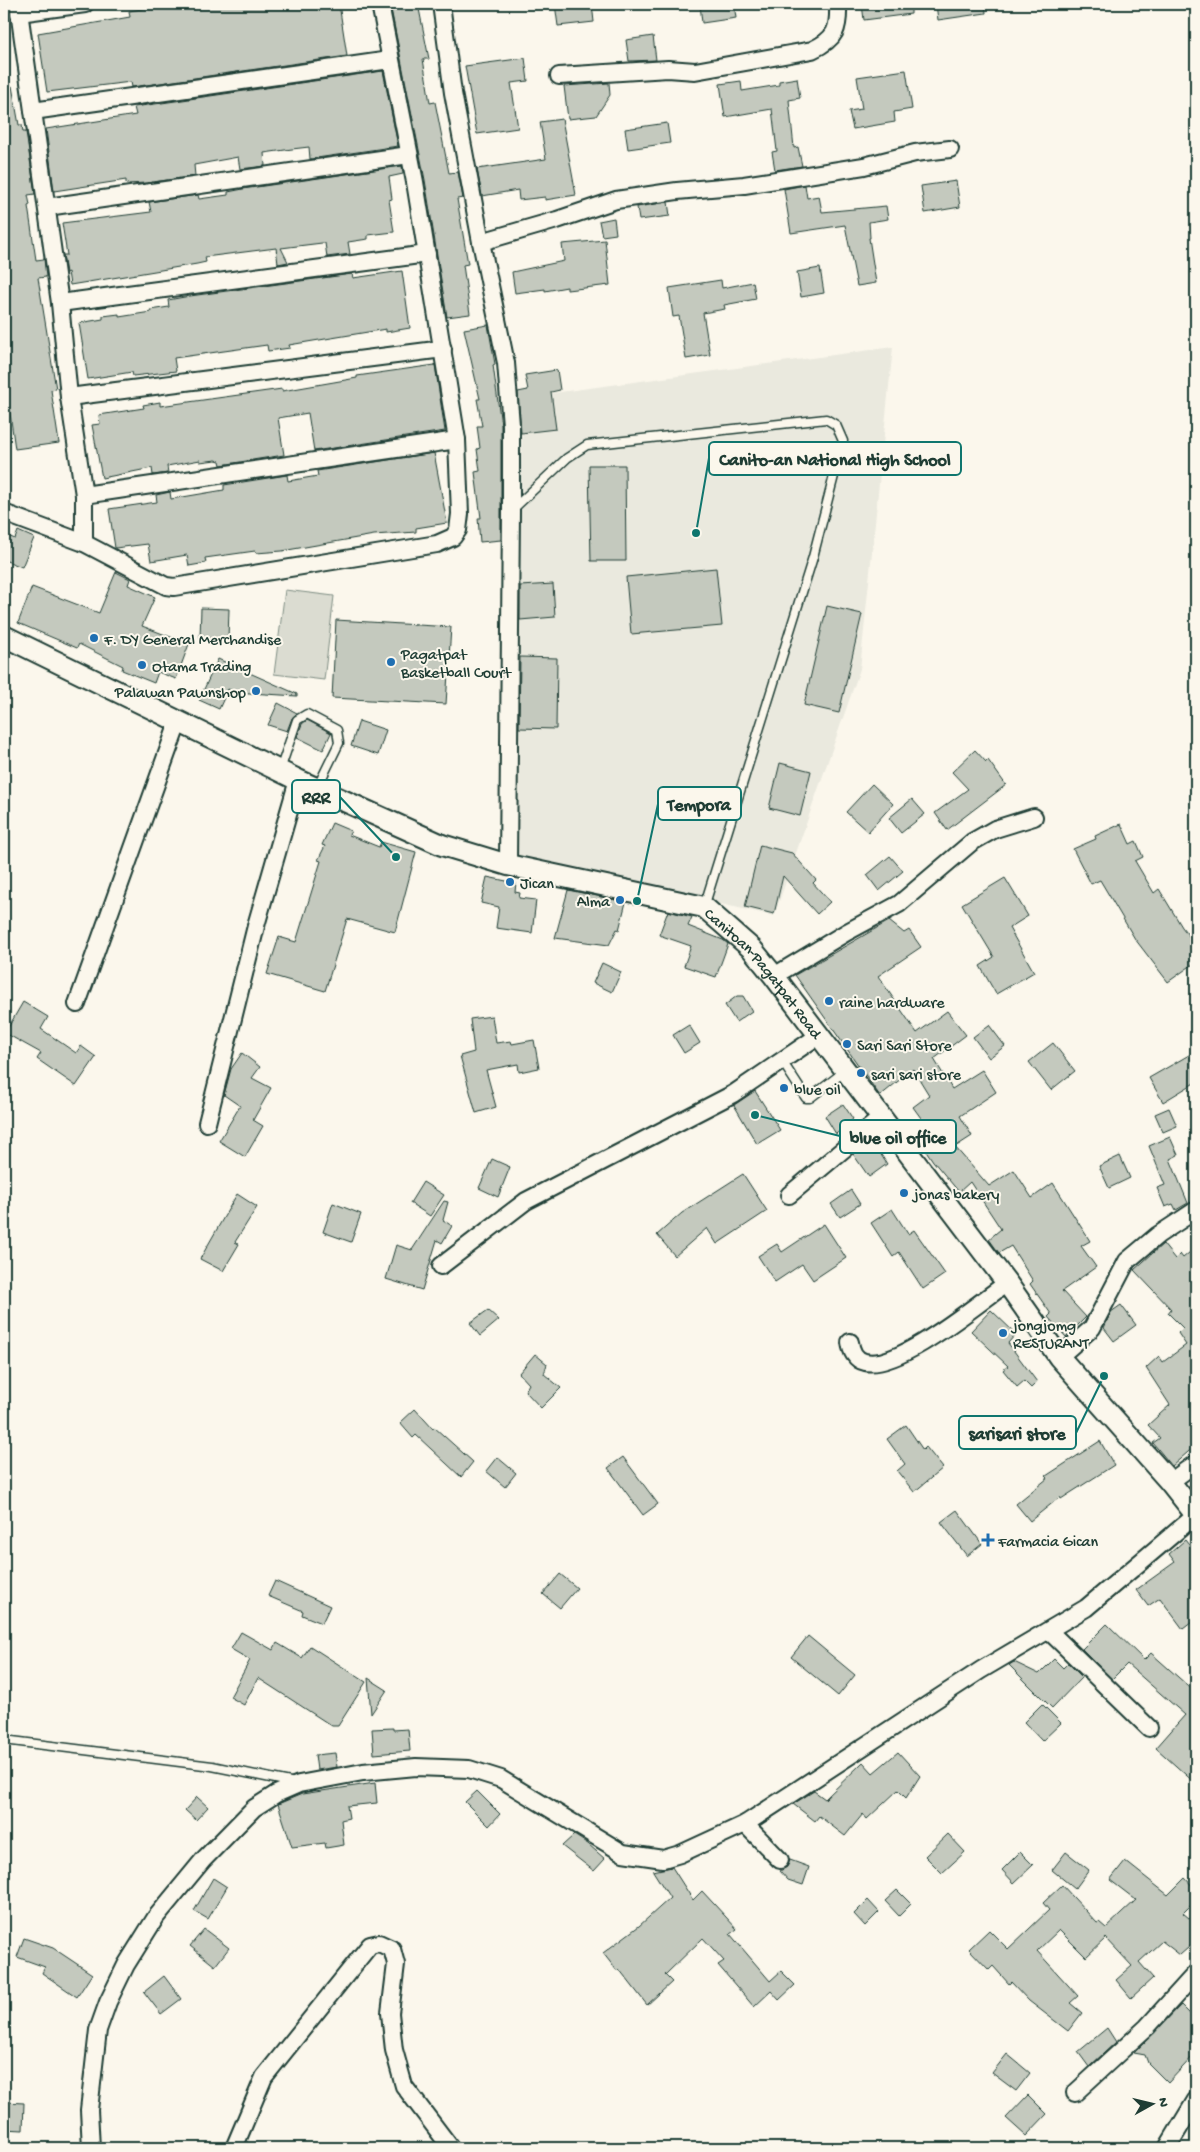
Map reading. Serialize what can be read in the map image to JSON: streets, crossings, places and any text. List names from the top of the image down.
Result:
{
  "streets": {
    "street": ["Canitoan-Pagatpat Road"]
  },
  "places": {
    "other": [
      "Canito-an National High School",
      "F. DY General Merchandise",
      "Pagatpat Basketball Court",
      "Otama Trading",
      "Palawan Pawnshop",
      "RRR",
      "Jican",
      "Alma",
      "Tempora",
      "raine hardware",
      "Sari Sari Store",
      "sari sari store",
      "blue oil",
      "blue oil office",
      "jonas bakery",
      "jongjomg RESTURANT",
      "sarisari store"
    ],
    "health": ["Farmacia Gican"]
  },
  "north": "right"
}
